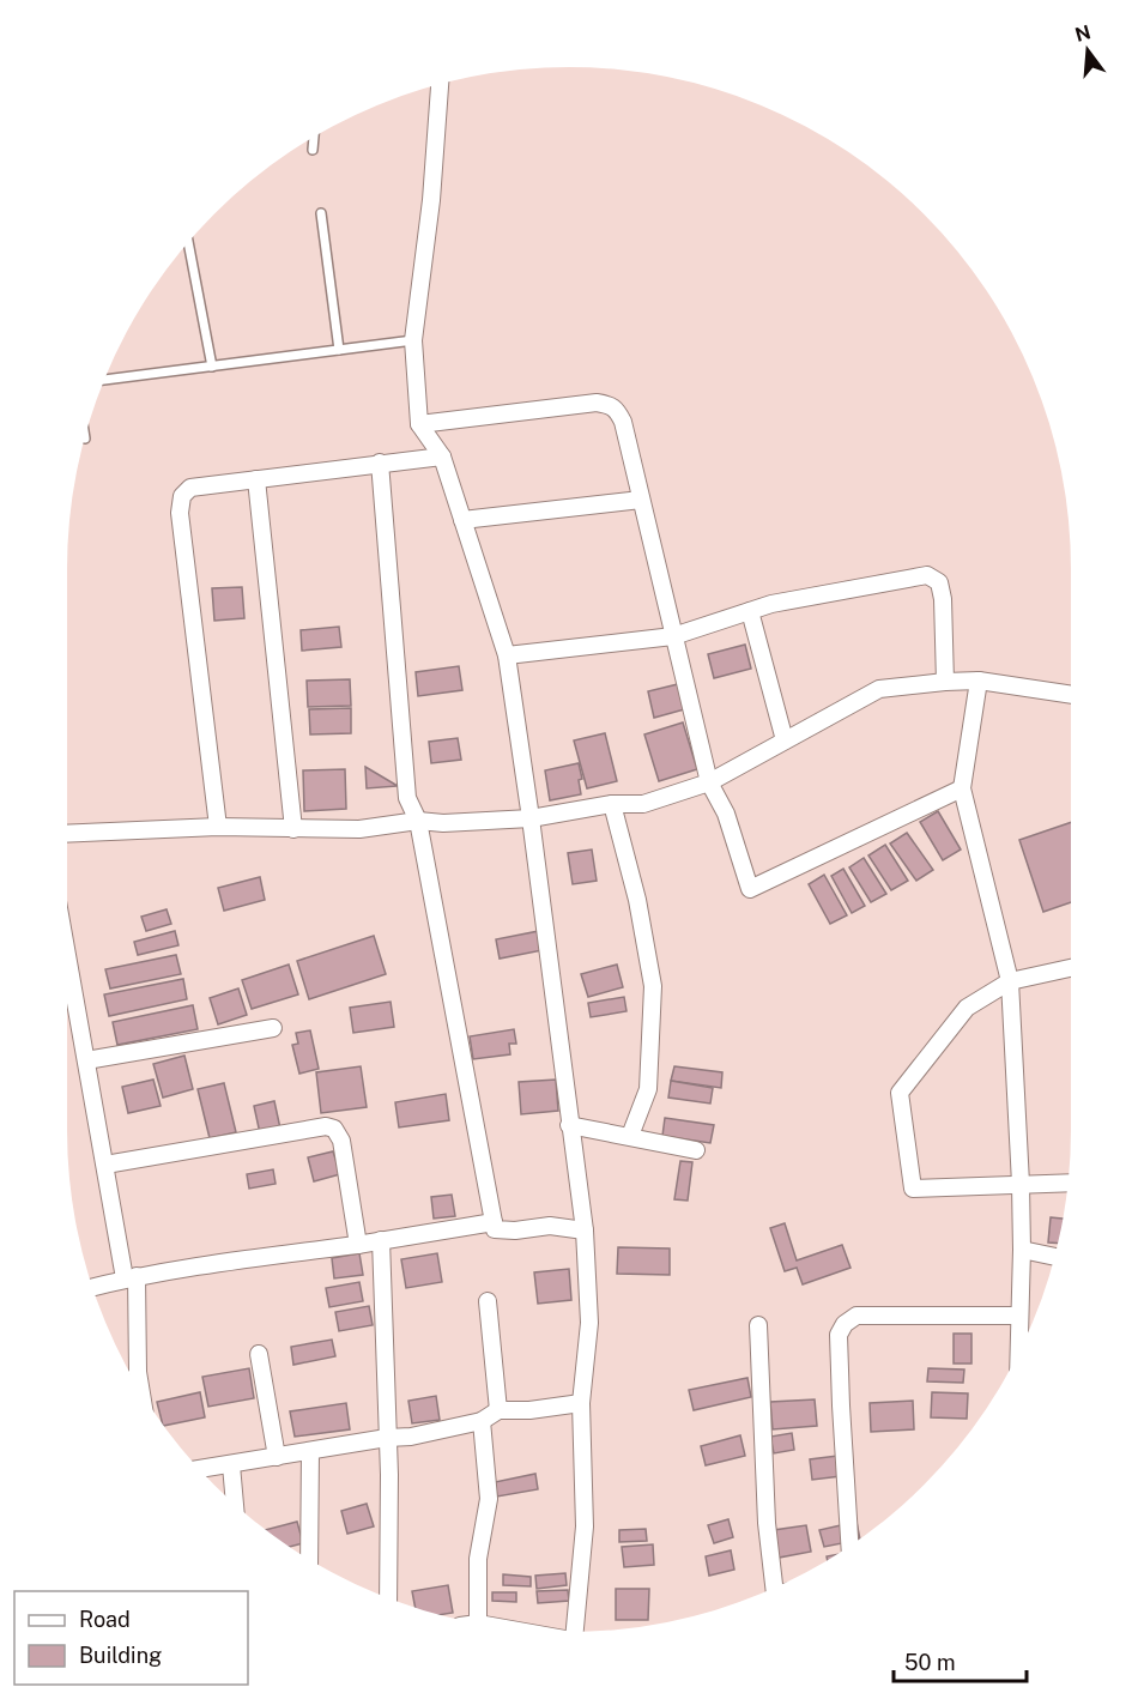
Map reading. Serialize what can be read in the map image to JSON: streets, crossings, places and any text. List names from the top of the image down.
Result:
{
  "legend": ["Road", "Building"],
  "scale_bar": "50 m",
  "north": "top"
}
